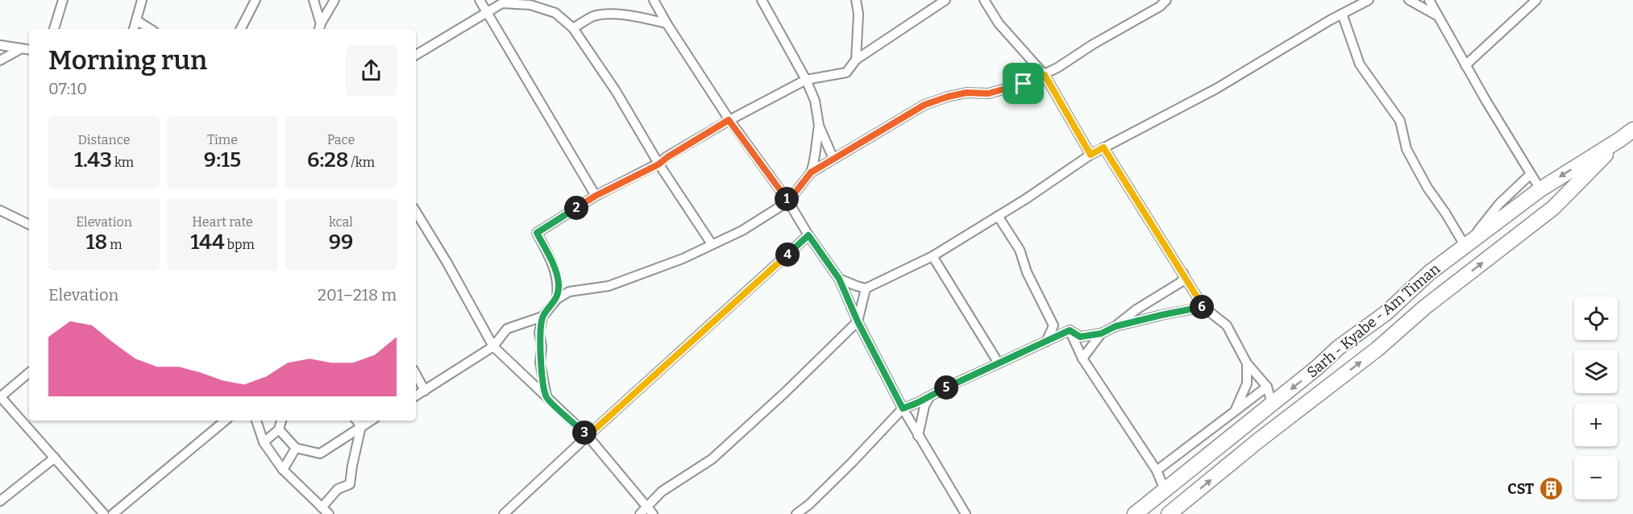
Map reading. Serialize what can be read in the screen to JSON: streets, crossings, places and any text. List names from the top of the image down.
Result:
{
  "streets": {
    "highway": ["Sarh - Kyabe - Am Timan"]
  },
  "places": {
    "building": ["CST"]
  },
  "page": {
    "heading": ["Morning run", "07:10"],
    "stats": [
      ["Distance", "1.43 km"],
      ["Time", "9:15"],
      ["Pace", "6:28 /km"],
      ["Elevation", "18 m"],
      ["Heart rate", "144 bpm"],
      ["kcal", "99"]
    ],
    "pins": [
      "1",
      "2",
      "4",
      "6",
      "5",
      "3"
    ],
    "chart": ["Elevation", "201–218 m"],
    "map_buttons": ["+", "−"]
  }
}
